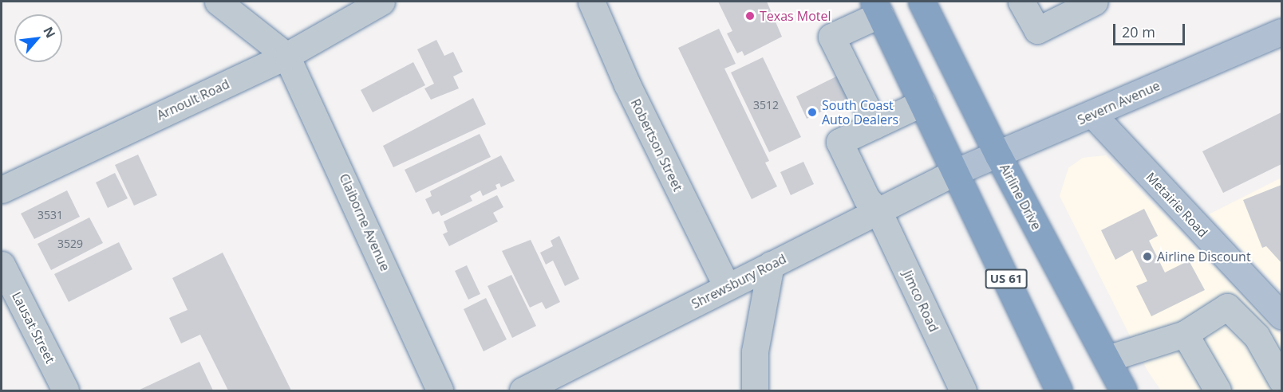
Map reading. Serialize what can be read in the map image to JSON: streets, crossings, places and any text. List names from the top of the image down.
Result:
{
  "streets": {
    "highway": ["Airline Drive", "US 61"],
    "main road": ["Severn Avenue", "Metairie Road"],
    "street": [
      "Arnoult Road",
      "Robertson Street",
      "Claiborne Avenue",
      "Shrewsbury Road",
      "Jimco Road",
      "Lausat Street"
    ]
  },
  "crossings": [
    ["Arnoult Road", "Claiborne Avenue"],
    ["Severn Avenue", "Airline Drive"],
    ["Severn Avenue", "Metairie Road"],
    ["Severn Avenue", "US 61"],
    ["Severn Avenue", "Shrewsbury Road"],
    ["Robertson Street", "Shrewsbury Road"],
    ["US 61", "Shrewsbury Road"],
    ["Shrewsbury Road", "Jimco Road"]
  ],
  "places": ["Texas Motel", "South Coast Auto Dealers", "Airline Discount"],
  "house_numbers": ["3512", "3531", "3529"],
  "scale_bar": "20 m",
  "north": "top right"
}
